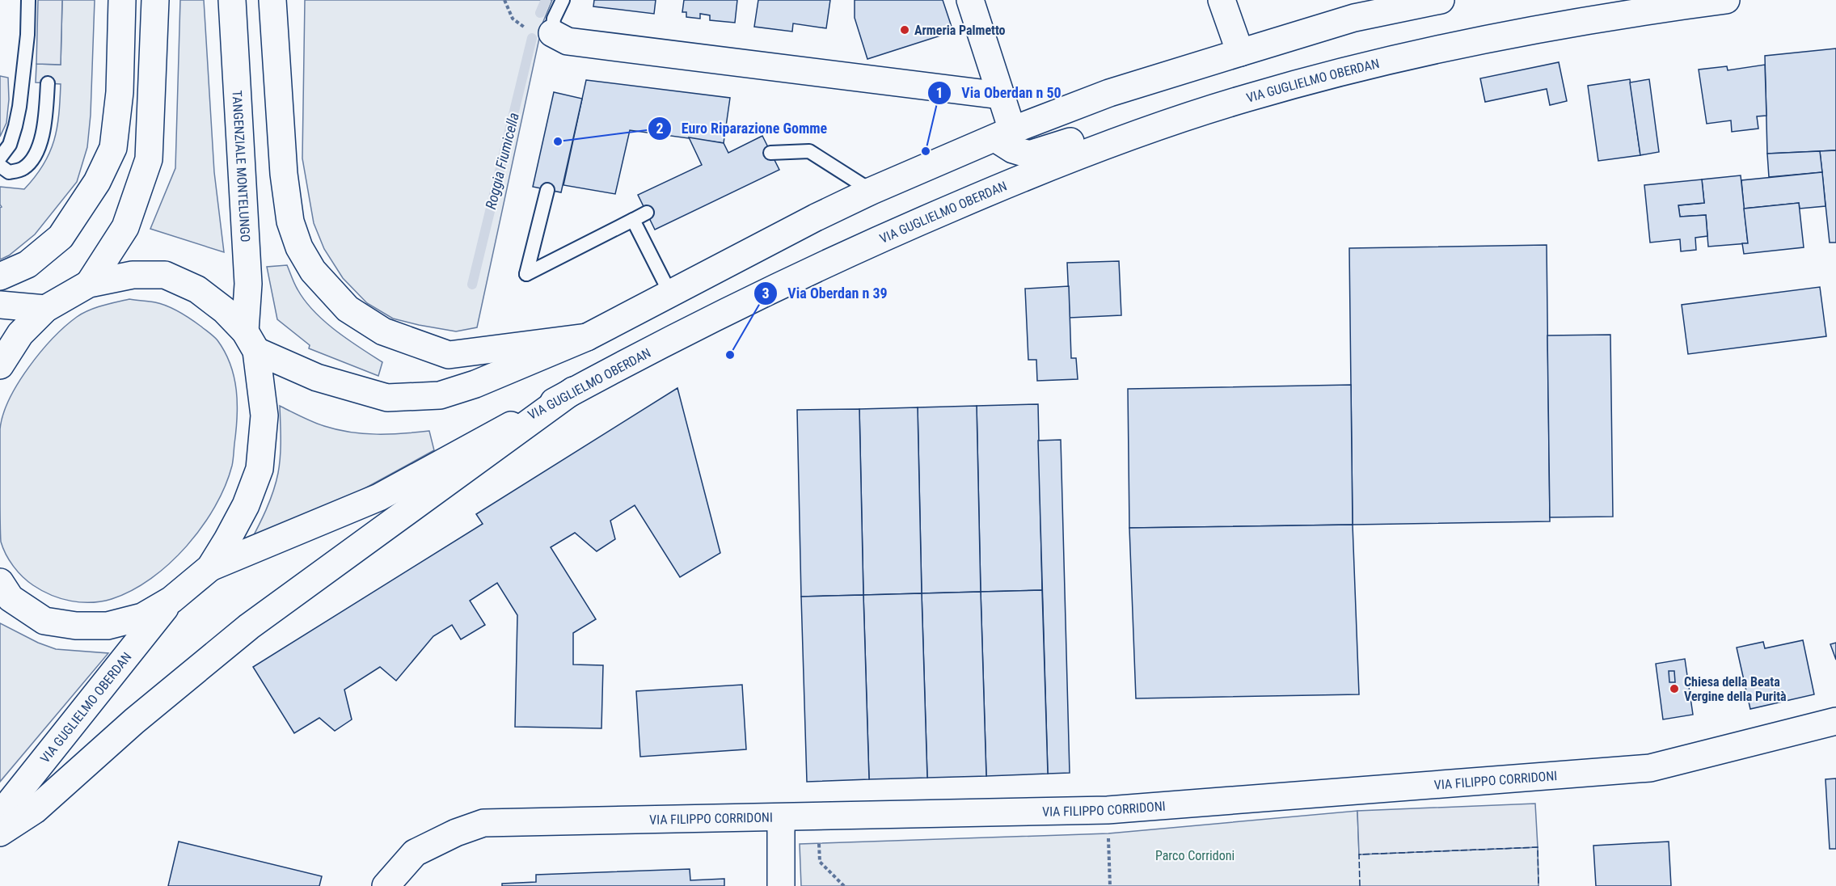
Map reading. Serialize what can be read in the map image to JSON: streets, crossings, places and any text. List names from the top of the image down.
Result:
{
  "streets": {
    "main road": ["VIA GUGLIELMO OBERDAN", "TANGENZIALE MONTELUNGO", "VIA FILIPPO CORRIDONI"]
  },
  "crossings": [
    ["VIA GUGLIELMO OBERDAN", "TANGENZIALE MONTELUNGO"]
  ],
  "water": ["Roggia Fiumicella"],
  "parks": ["Parco Corridoni"],
  "places": [
    "Armeria Palmetto",
    "Euro Riparazione Gomme",
    "Via Oberdan n 50",
    "Via Oberdan n 39",
    "Chiesa della Beata Vergine della Purità"
  ]
}
